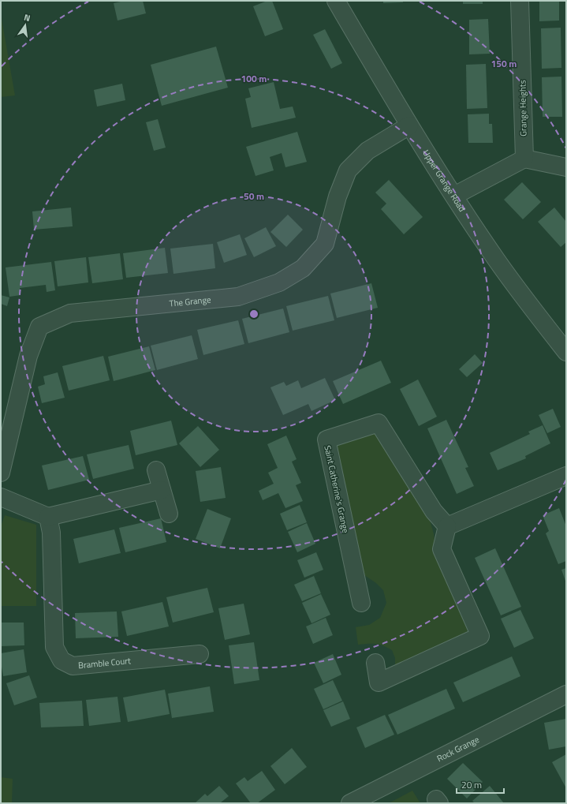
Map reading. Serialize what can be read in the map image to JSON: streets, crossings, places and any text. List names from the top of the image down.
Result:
{
  "streets": {
    "street": [
      "Grange Heights",
      "Upper Grange Road",
      "The Grange",
      "Saint Catherine's Grange",
      "Bramble Court",
      "Rock Grange"
    ]
  },
  "crossings": [
    ["Upper Grange Road", "The Grange"]
  ],
  "scale_bar": "20 m",
  "north": "top",
  "rings": ["150 m", "100 m", "50 m"]
}
